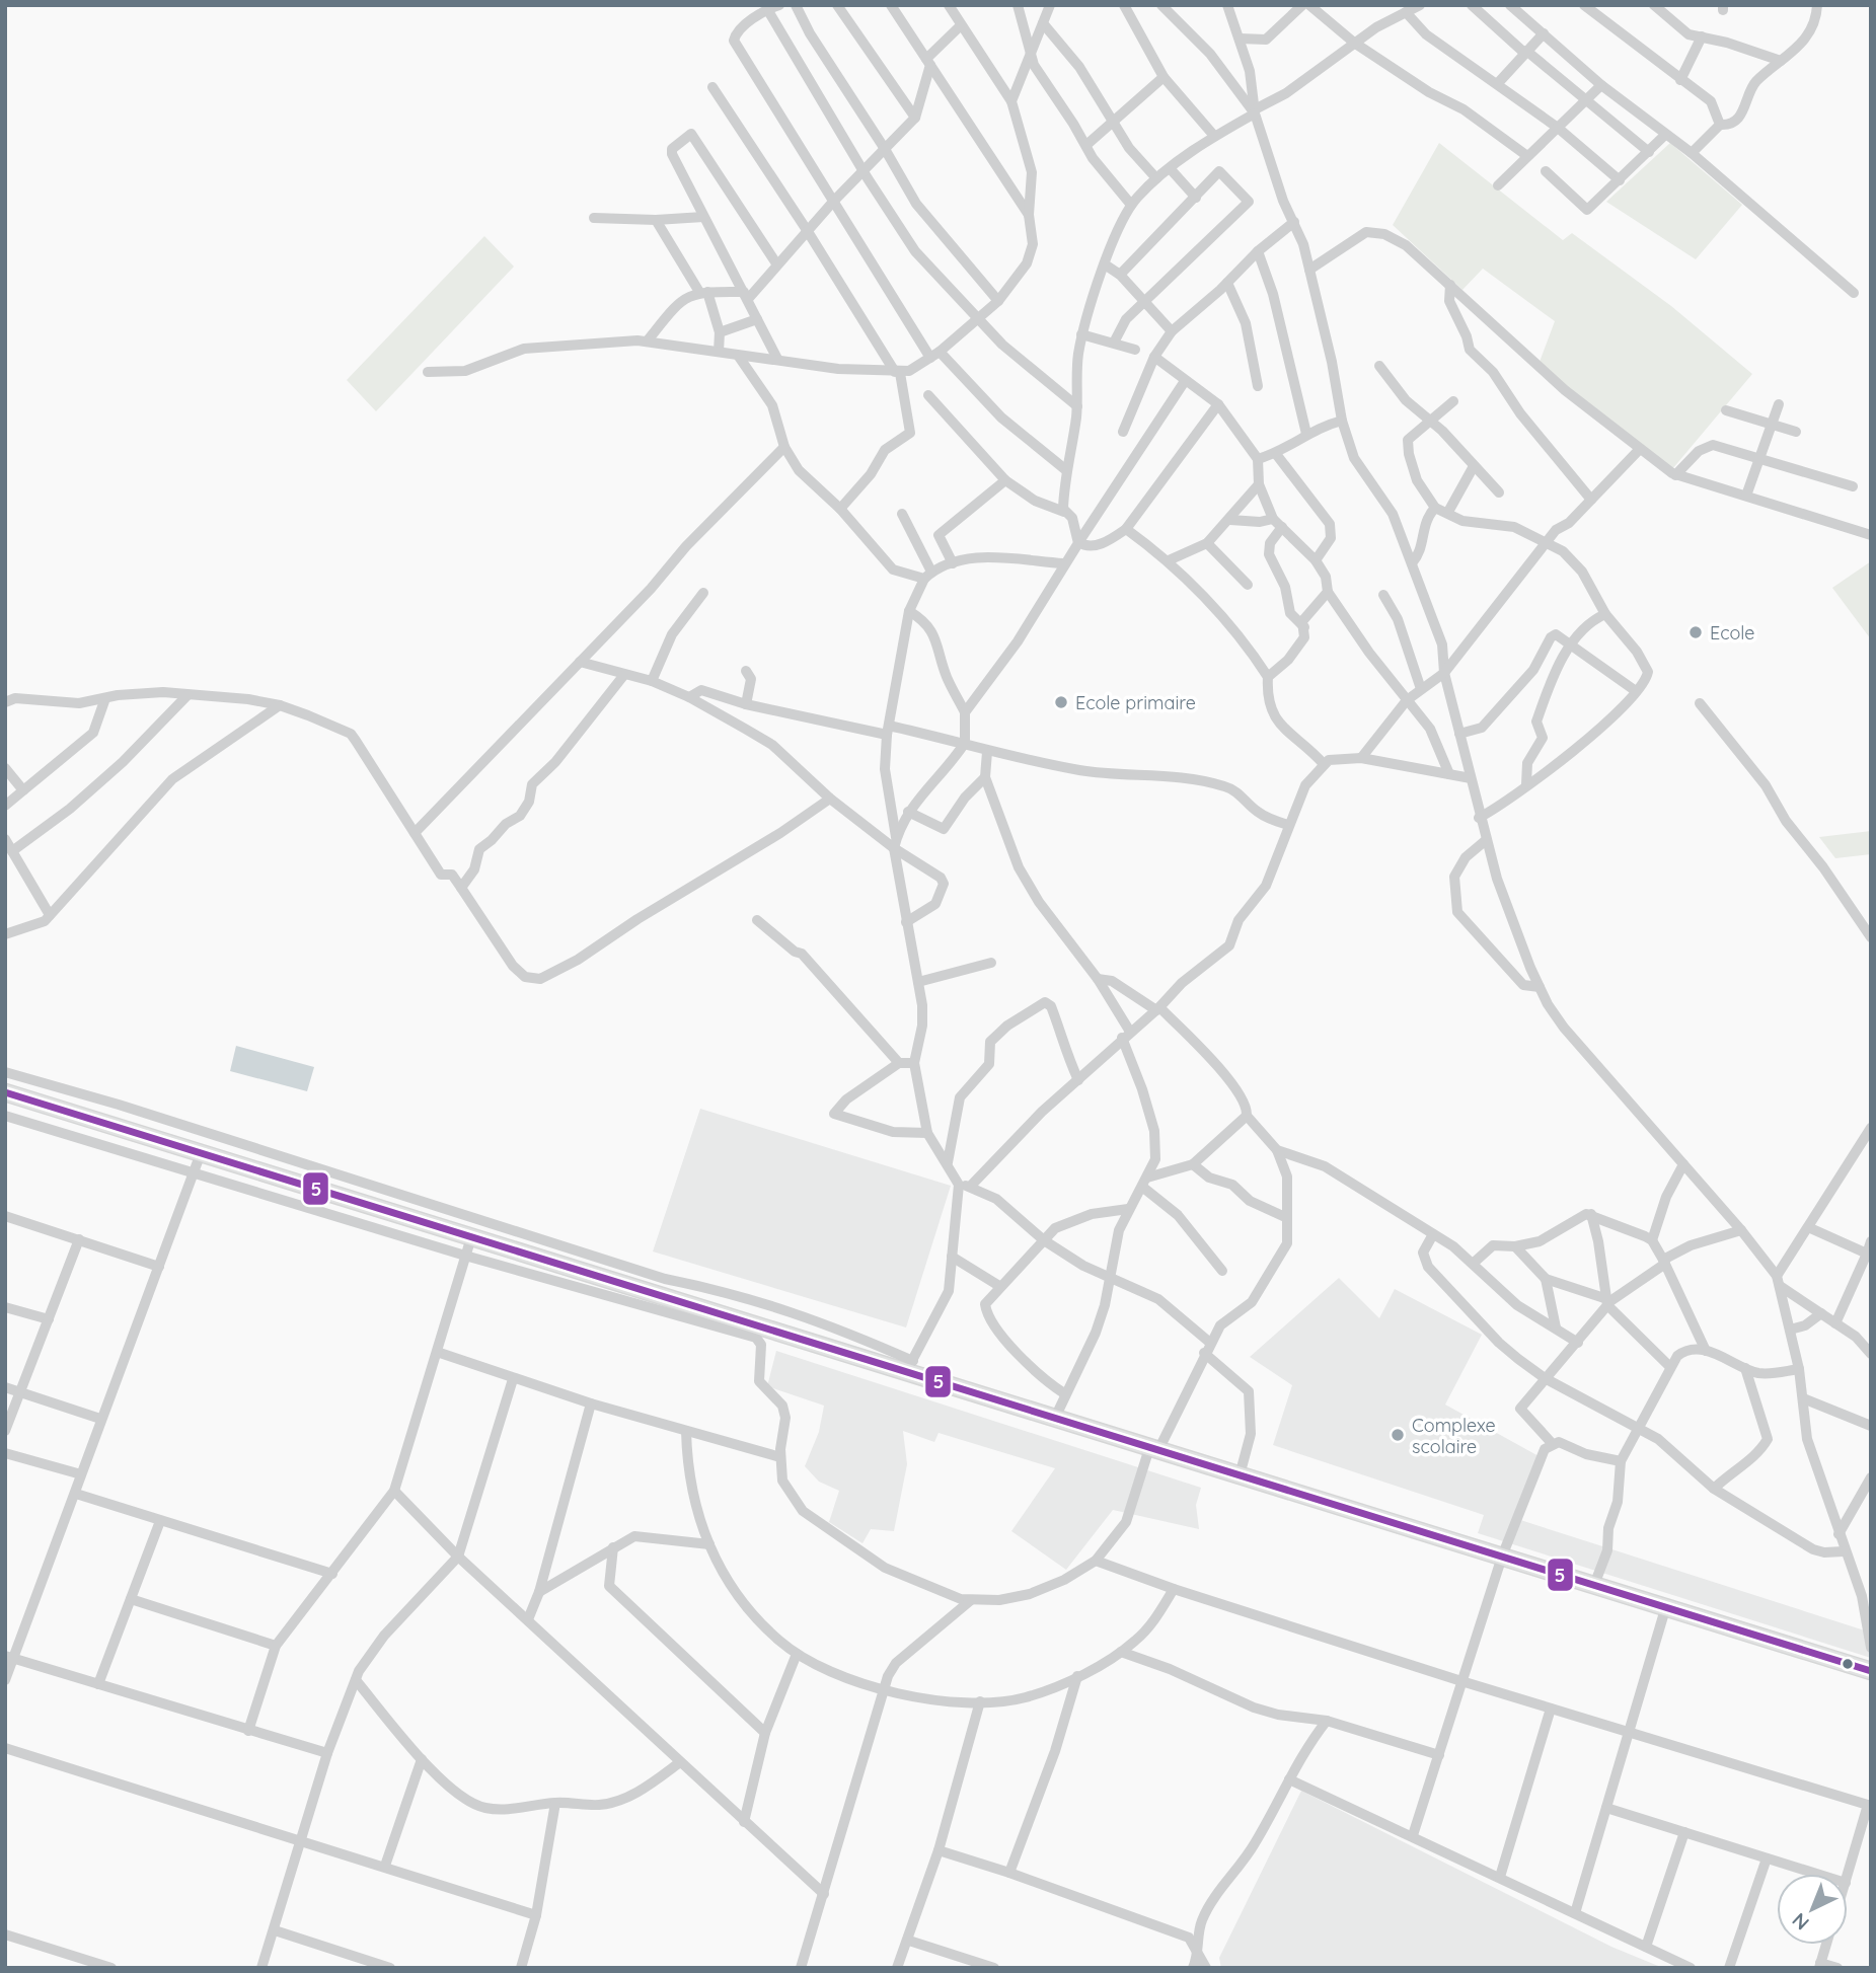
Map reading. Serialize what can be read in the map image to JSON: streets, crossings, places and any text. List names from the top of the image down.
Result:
{
  "places": ["Ecole", "Ecole primaire", "Complexe scolaire"],
  "lines": ["transit line 5"],
  "north": "bottom left"
}
